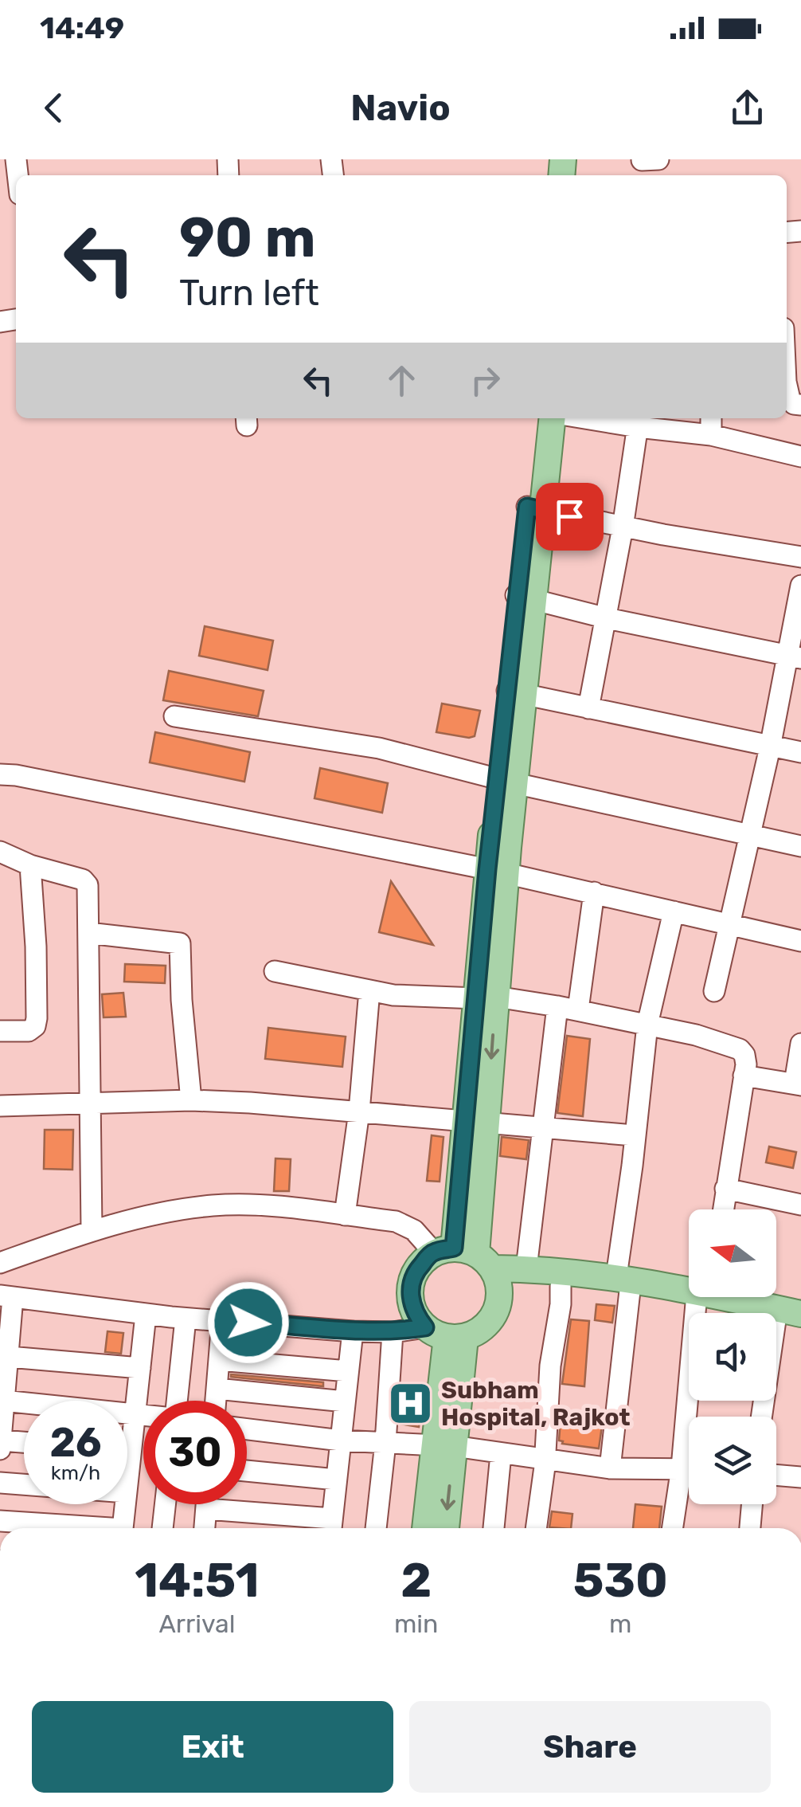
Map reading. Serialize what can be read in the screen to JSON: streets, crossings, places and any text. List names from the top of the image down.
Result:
{
  "places": {
    "hospital": ["Subham Hospital, Rajkot"]
  },
  "north": "left",
  "page": {
    "status": "14:49",
    "header": "Navio",
    "turn": ["90 m", "Turn left"],
    "speed": "26 km/h",
    "limit": "30",
    "eta": [
      "14:51",
      "Arrival",
      "2",
      "min",
      "530",
      "m"
    ],
    "buttons": ["Exit", "Share"]
  }
}
